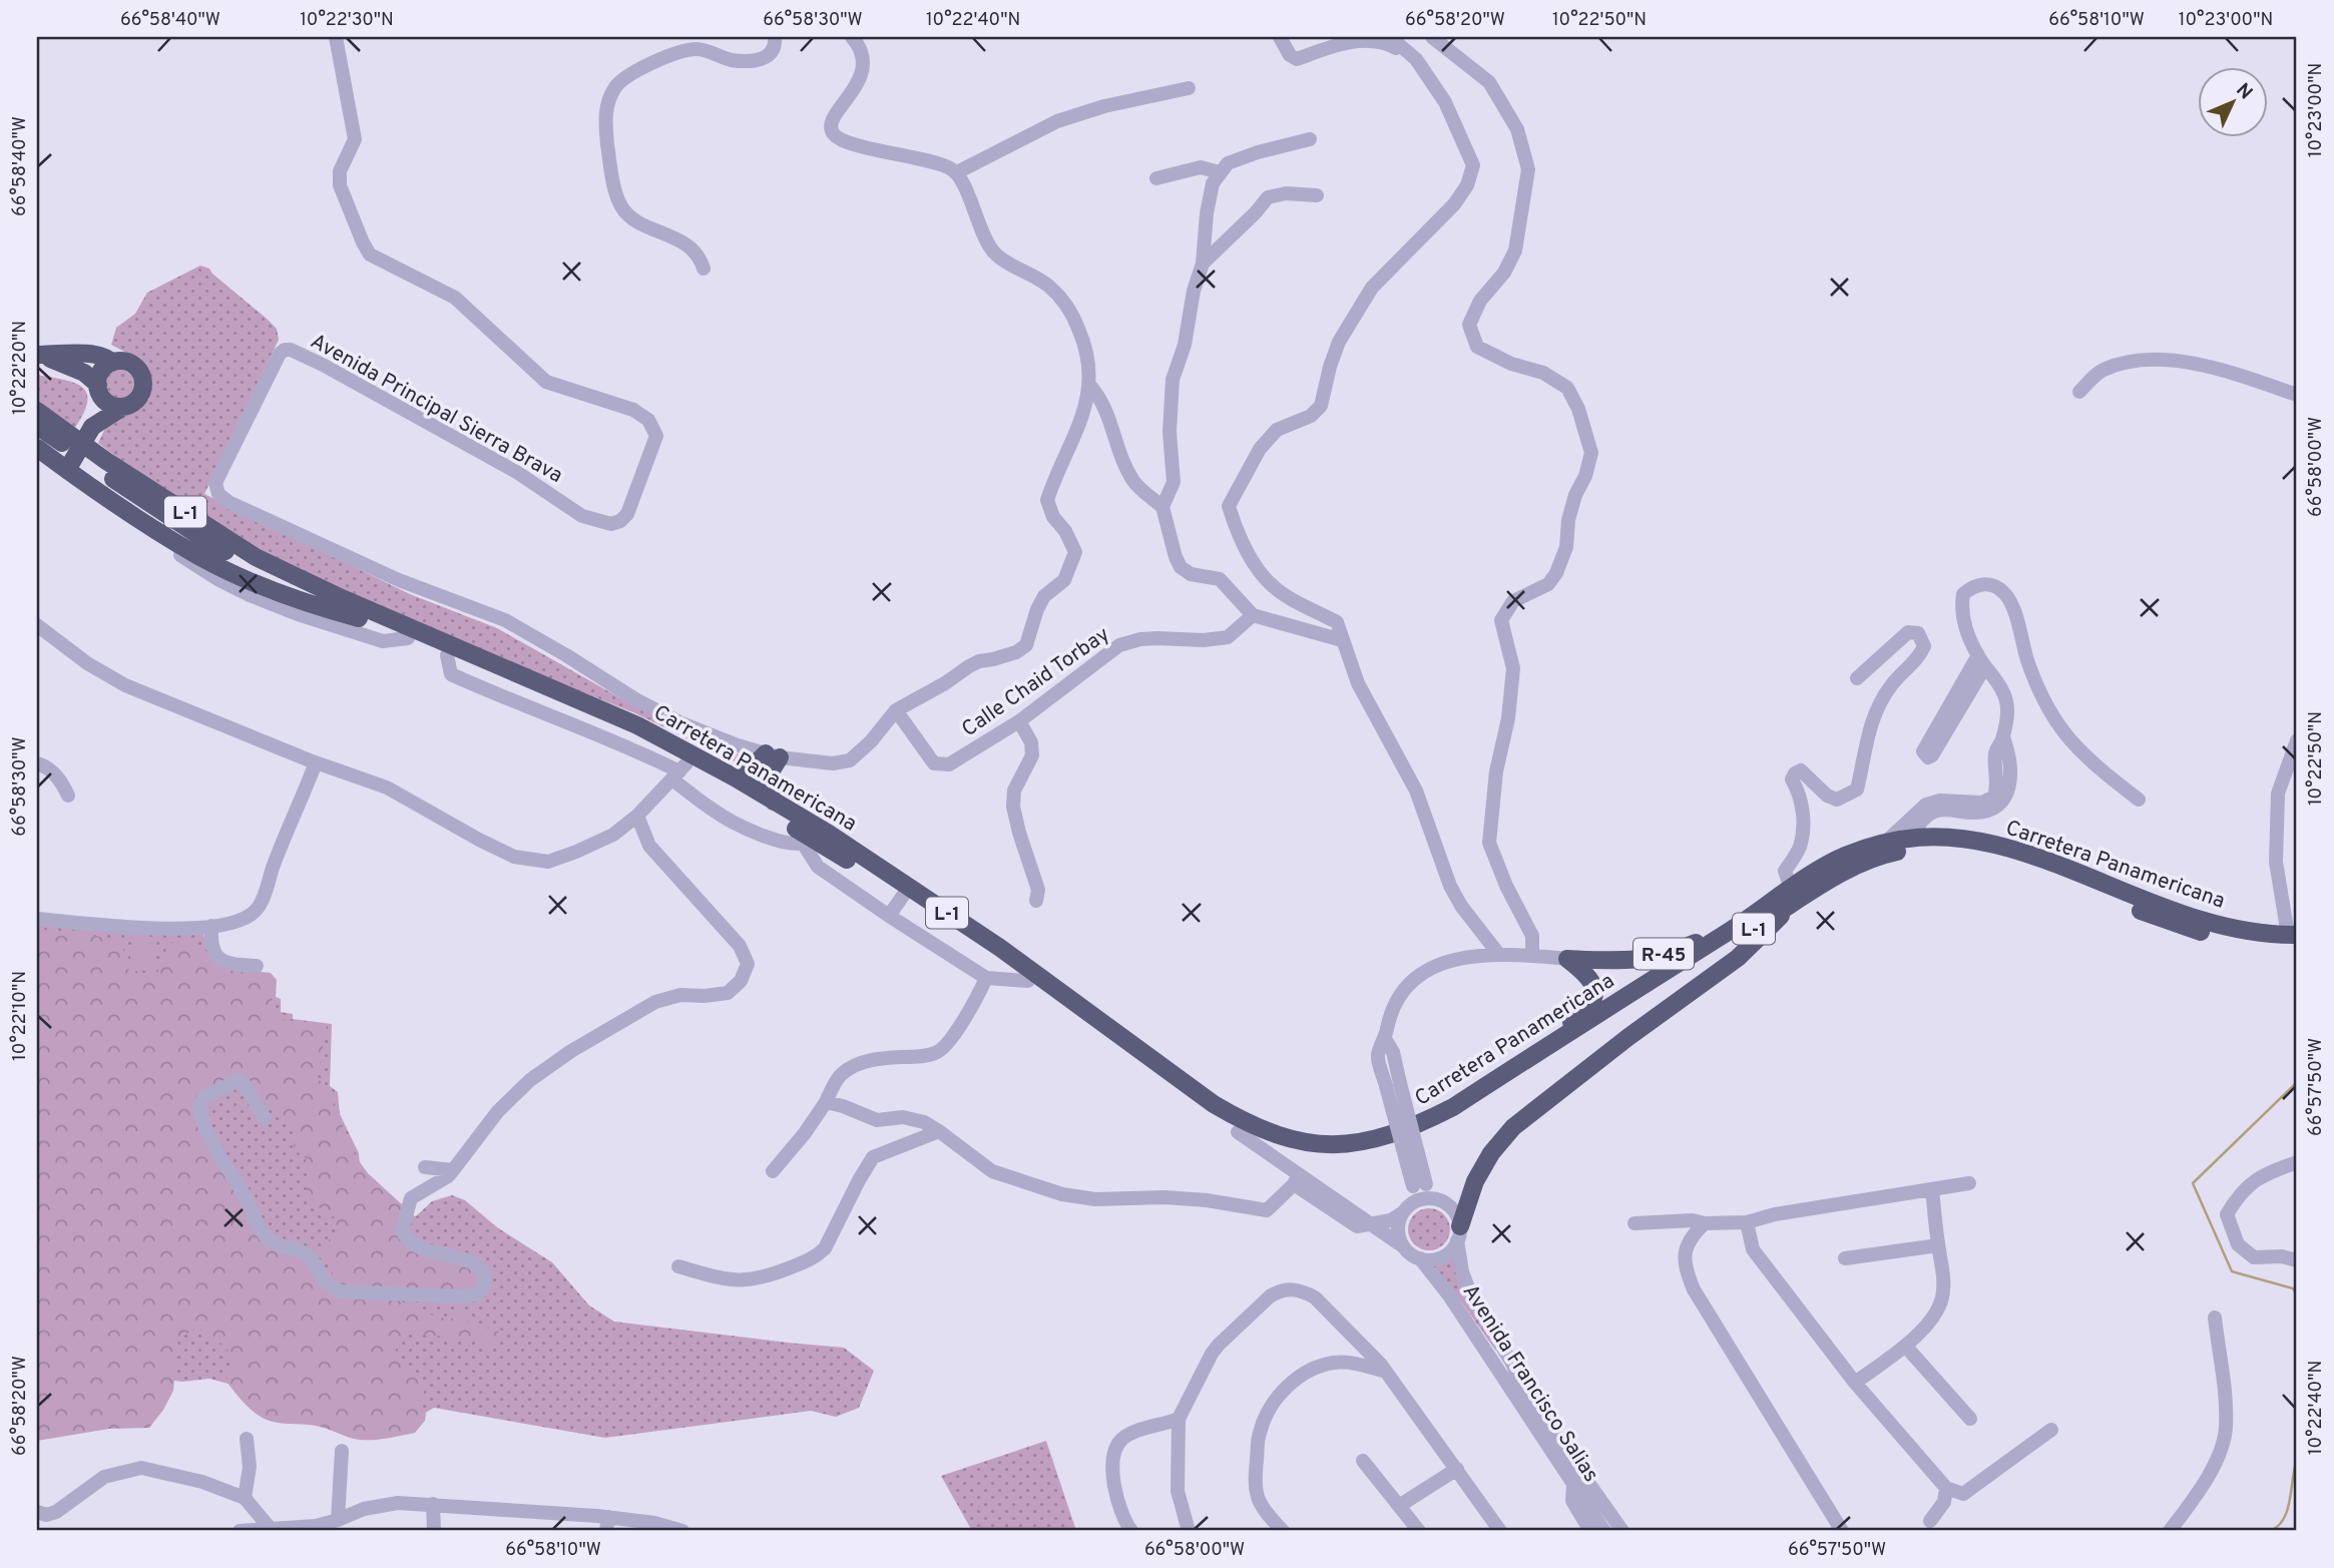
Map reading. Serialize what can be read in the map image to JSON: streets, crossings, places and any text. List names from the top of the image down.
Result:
{
  "streets": {
    "main road": ["L-1", "Carretera Panamericana", "R-45"],
    "street": ["Avenida Principal Sierra Brava", "Calle Chaid Torbay", "Avenida Francisco Salias"]
  },
  "crossings": [
    ["L-1", "Carretera Panamericana"],
    ["L-1", "R-45"],
    ["Carretera Panamericana", "R-45"],
    ["Carretera Panamericana", "Avenida Francisco Salias"],
    ["R-45", "Avenida Francisco Salias"]
  ],
  "north": "top right",
  "coordinates": [
    "66°58'40\"W",
    "10°22'30\"N",
    "66°58'30\"W",
    "10°22'40\"N",
    "66°58'20\"W",
    "10°22'50\"N",
    "66°58'10\"W",
    "10°23'00\"N",
    "10°22'20\"N",
    "66°58'00\"W",
    "10°22'10\"N",
    "66°57'50\"W"
  ]
}
